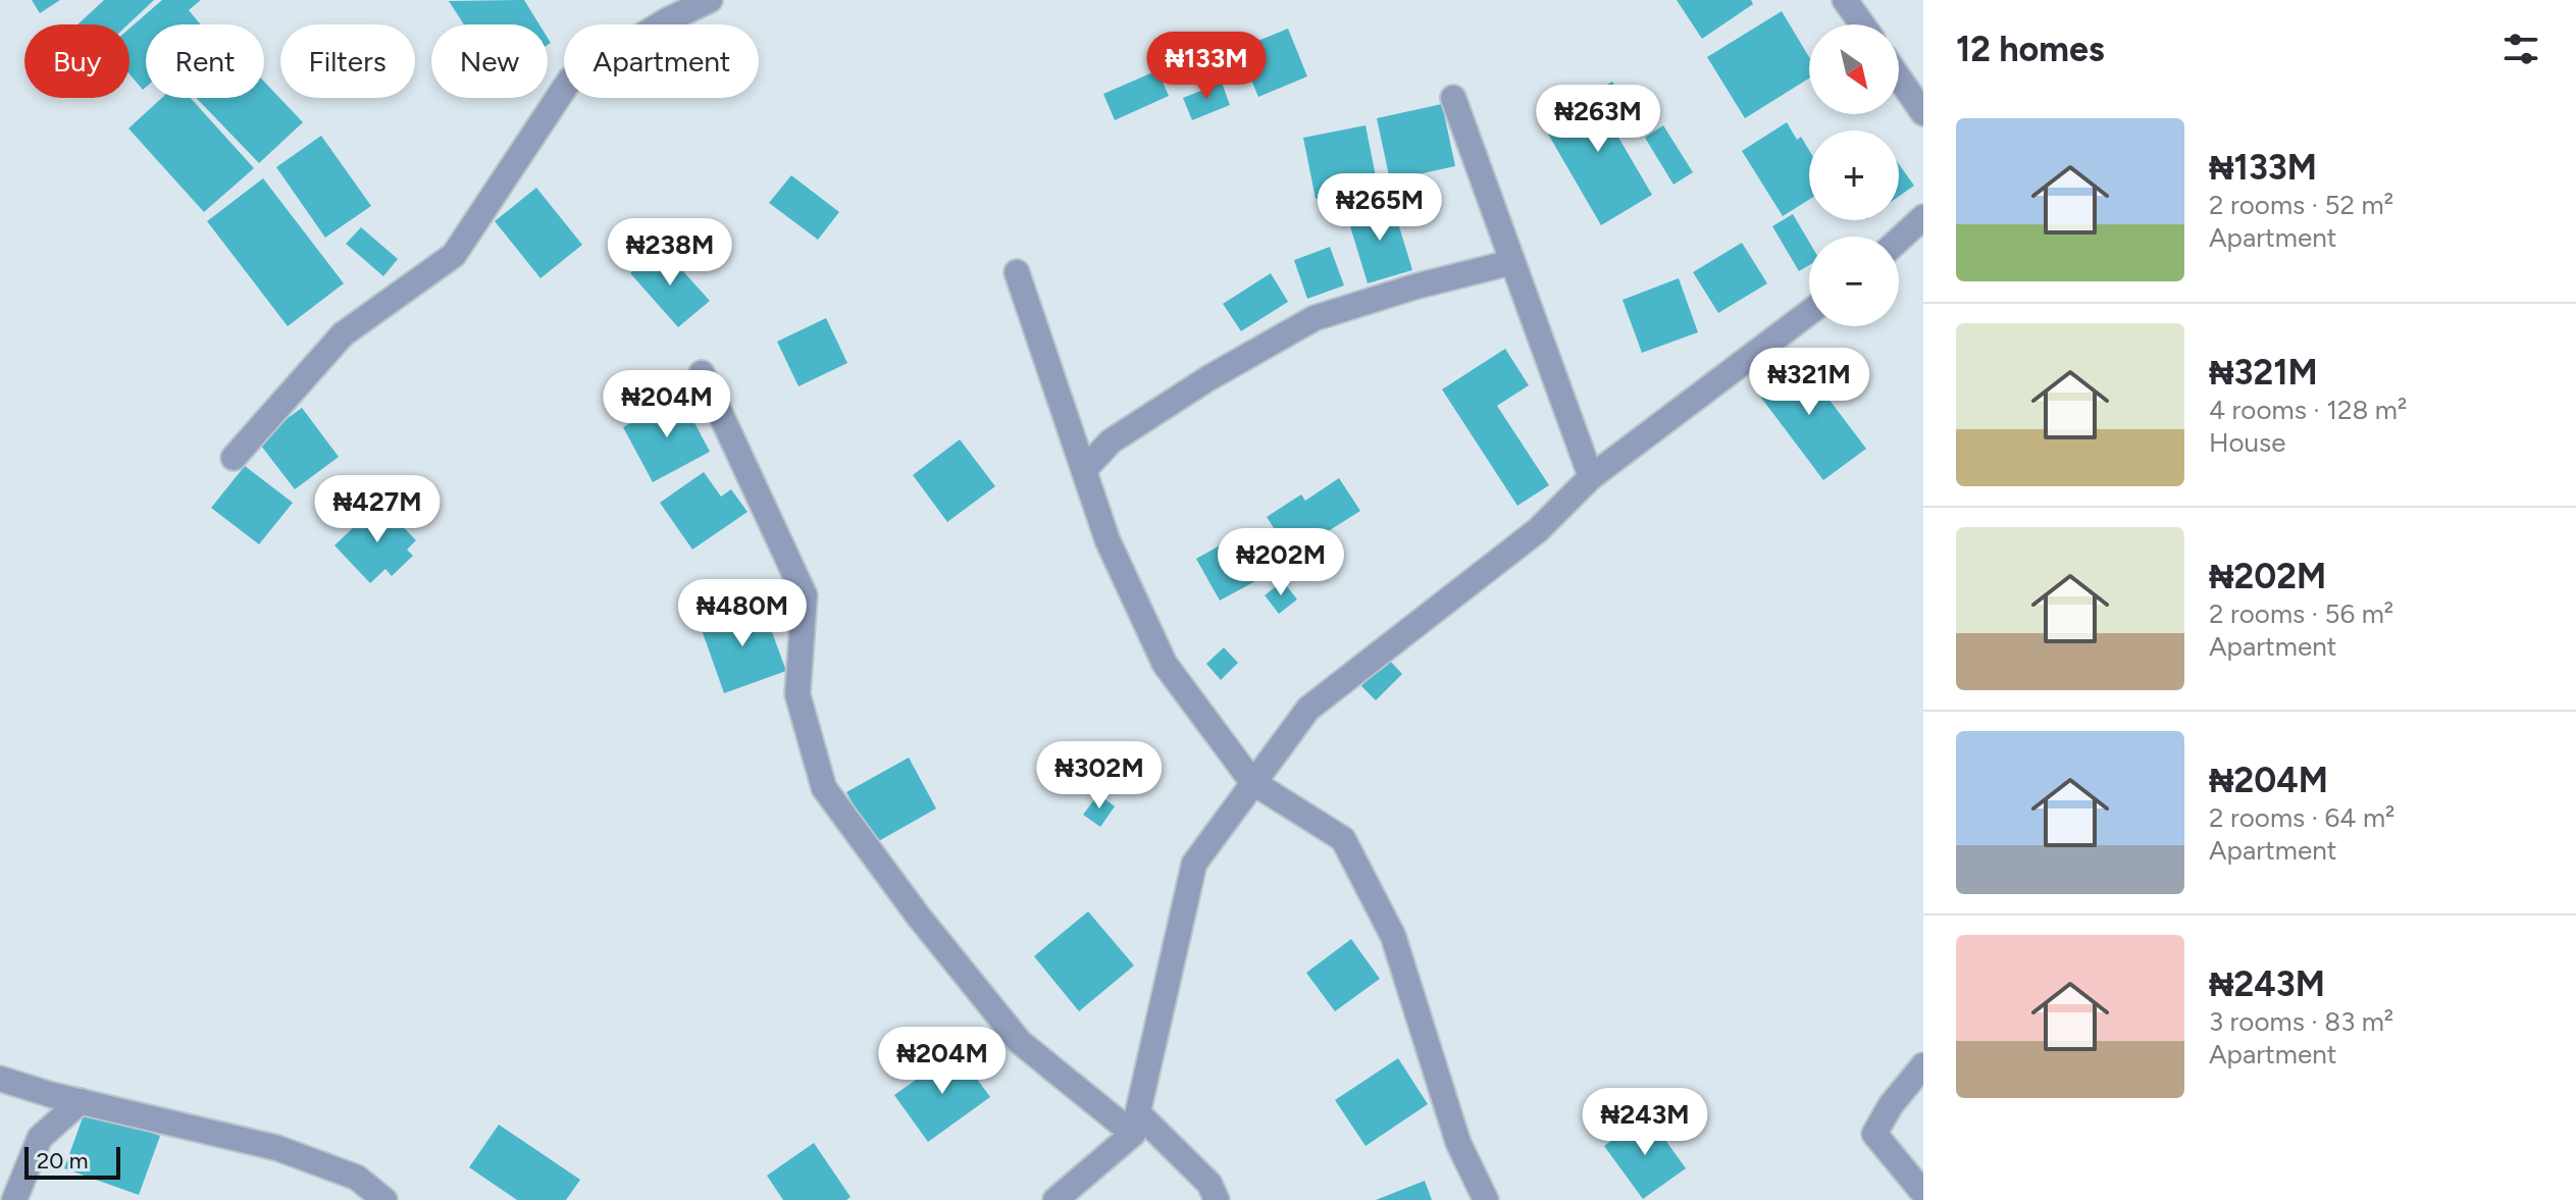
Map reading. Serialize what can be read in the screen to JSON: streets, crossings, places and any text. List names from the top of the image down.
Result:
{
  "scale_bar": "20 m",
  "north": "bottom right",
  "page": {
    "heading": "12 homes",
    "map_buttons": ["+", "−"],
    "chip": [
      "Buy",
      "Rent",
      "Filters",
      "New",
      "Apartment"
    ],
    "price": [
      "₦133M",
      "₦263M",
      "₦265M",
      "₦238M",
      "₦321M",
      "₦204M",
      "₦427M",
      "₦202M",
      "₦480M",
      "₦302M",
      "₦204M",
      "₦243M"
    ],
    "list": [
      {
        "name": "₦133M",
        "note": "2 rooms · 52 m² · Apartment"
      },
      {
        "name": "₦321M",
        "note": "4 rooms · 128 m² · House"
      },
      {
        "name": "₦202M",
        "note": "2 rooms · 56 m² · Apartment"
      },
      {
        "name": "₦204M",
        "note": "2 rooms · 64 m² · Apartment"
      },
      {
        "name": "₦243M",
        "note": "3 rooms · 83 m² · Apartment"
      }
    ],
    "scale": "20 m"
  }
}
